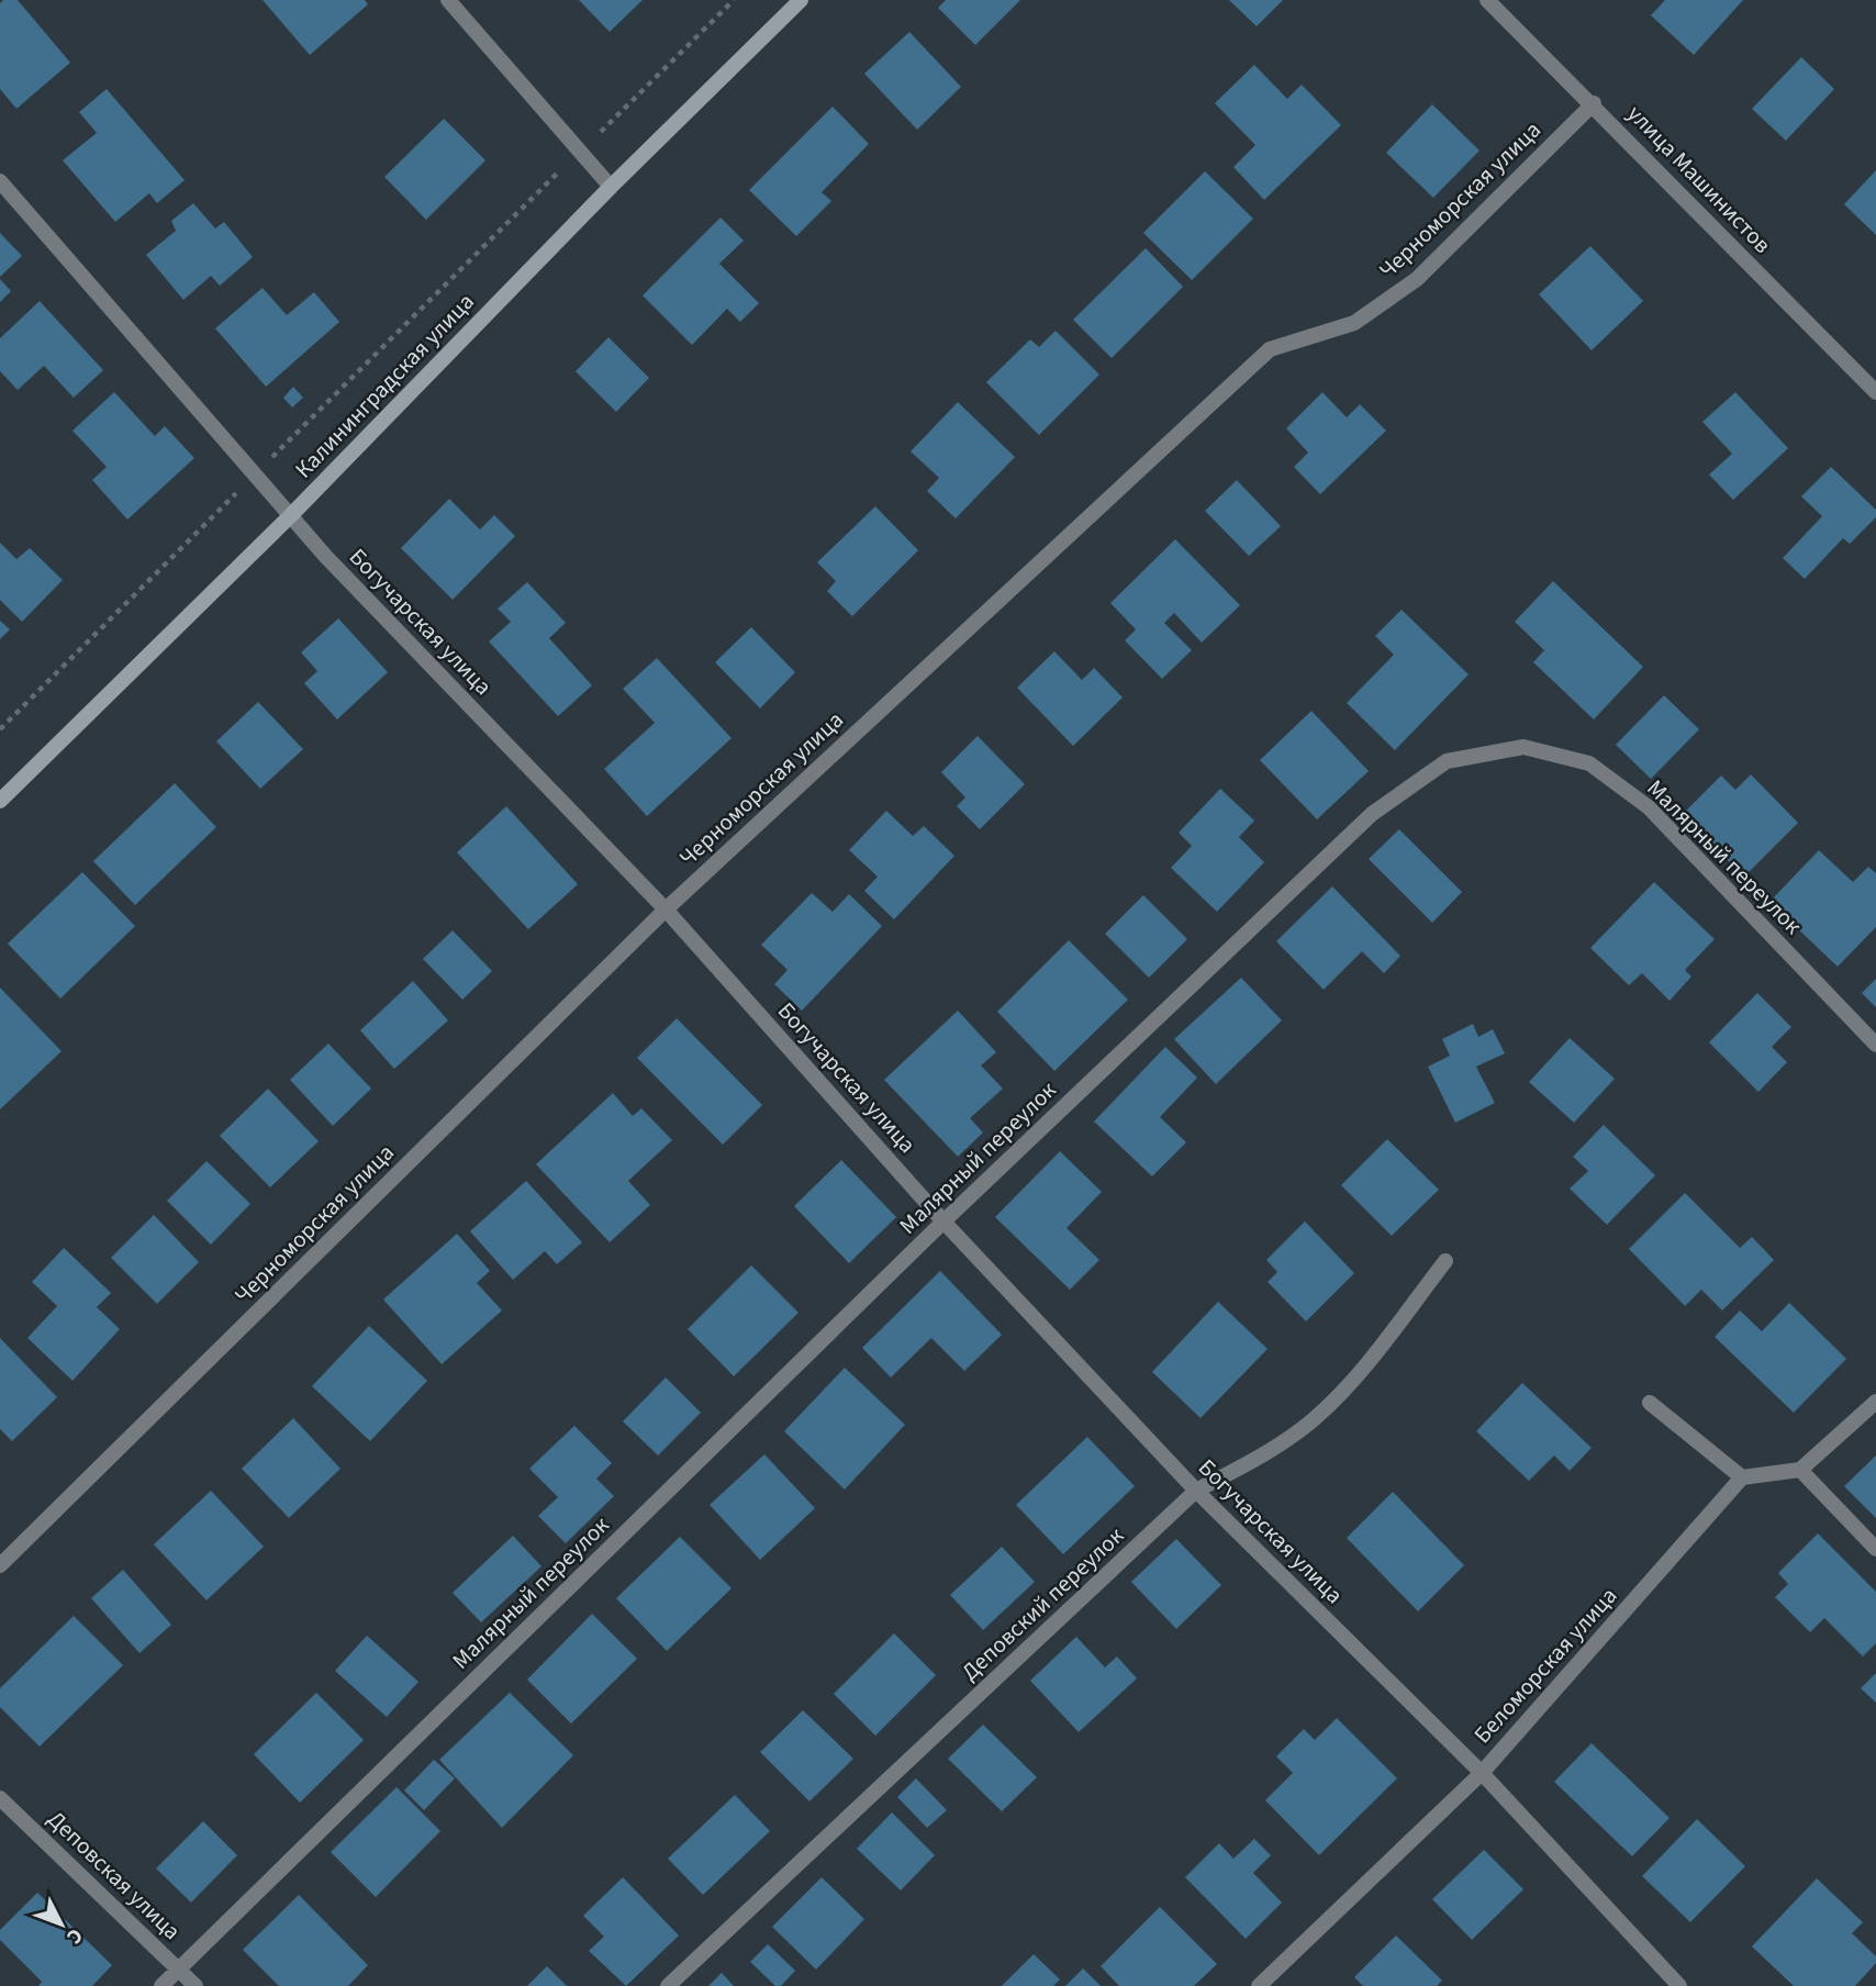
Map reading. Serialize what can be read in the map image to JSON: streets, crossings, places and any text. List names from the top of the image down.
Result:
{
  "streets": {
    "main road": ["Калининградская улица"],
    "street": [
      "улица Машинистов",
      "Черноморская улица",
      "Богучарская улица",
      "Малярный переулок",
      "Деповский переулок",
      "Беломорская улица",
      "Деповская улица"
    ]
  },
  "crossings": [
    ["улица Машинистов", "Черноморская улица"],
    ["Черноморская улица", "Богучарская улица"],
    ["Калининградская улица", "Богучарская улица"],
    ["Богучарская улица", "Малярный переулок"],
    ["Богучарская улица", "Деповский переулок"],
    ["Богучарская улица", "Беломорская улица"],
    ["Малярный переулок", "Деповская улица"]
  ],
  "north": "bottom right"
}
